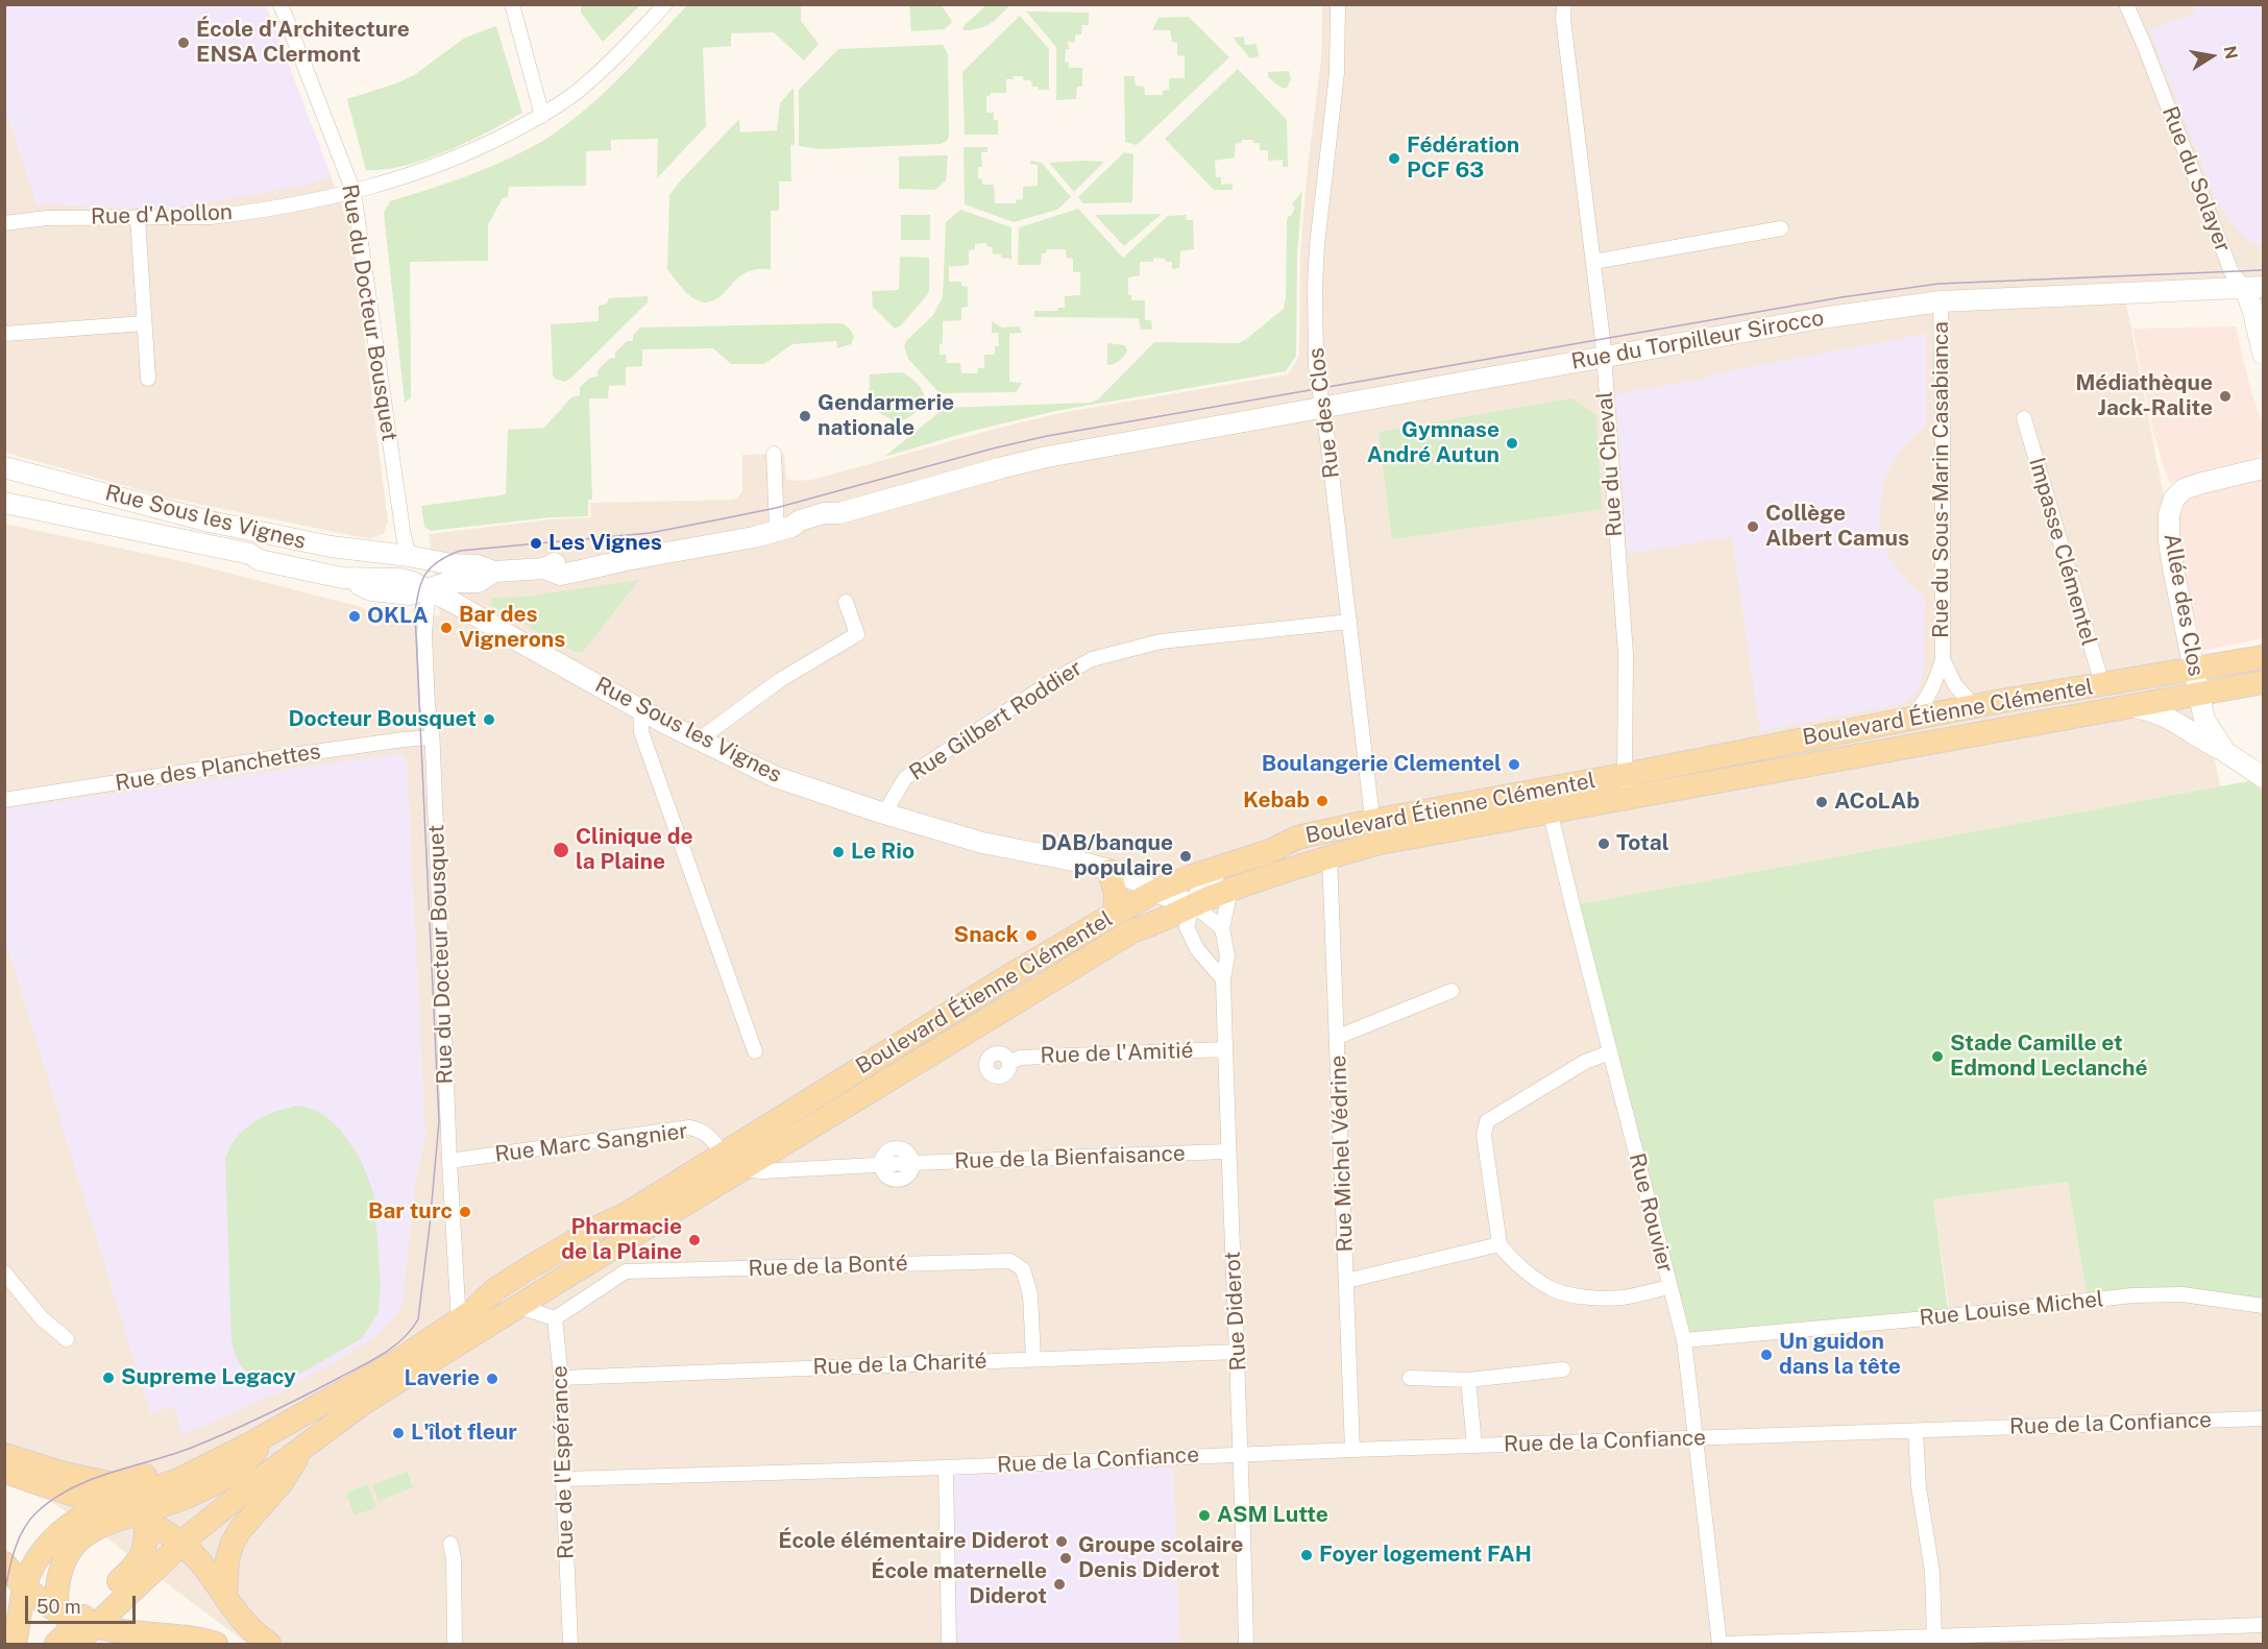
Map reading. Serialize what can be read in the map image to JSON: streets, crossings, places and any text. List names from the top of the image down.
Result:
{
  "streets": {
    "main road": ["Boulevard Étienne Clémentel"],
    "street": [
      "Rue du Solayer",
      "Rue d'Apollon",
      "Rue du Docteur Bousquet",
      "Rue du Torpilleur Sirocco",
      "Rue des Clos",
      "Rue du Cheval",
      "Rue du Sous-Marin Casabianca",
      "Rue Sous les Vignes",
      "Impasse Clémentel",
      "Allée des Clos",
      "Rue Gilbert Roddier",
      "Rue des Planchettes",
      "Rue de l'Amitié",
      "Rue Marc Sangnier",
      "Rue Michel Védrine",
      "Rue de la Bienfaisance",
      "Rue Rouvier",
      "Rue de la Bonté",
      "Rue Louise Michel",
      "Rue Diderot",
      "Rue de la Charité",
      "Rue de la Confiance",
      "Rue de l'Espérance"
    ]
  },
  "crossings": [
    ["Rue du Solayer", "Rue du Torpilleur Sirocco"],
    ["Rue d'Apollon", "Rue du Docteur Bousquet"],
    ["Rue du Docteur Bousquet", "Rue du Torpilleur Sirocco"],
    ["Rue du Docteur Bousquet", "Rue Sous les Vignes"],
    ["Rue du Docteur Bousquet", "Boulevard Étienne Clémentel"],
    ["Rue du Docteur Bousquet", "Rue des Planchettes"],
    ["Rue du Docteur Bousquet", "Rue Marc Sangnier"],
    ["Rue du Torpilleur Sirocco", "Rue des Clos"],
    ["Rue du Torpilleur Sirocco", "Rue du Cheval"],
    ["Rue du Torpilleur Sirocco", "Rue du Sous-Marin Casabianca"],
    ["Rue du Torpilleur Sirocco", "Rue Sous les Vignes"],
    ["Rue des Clos", "Boulevard Étienne Clémentel"],
    ["Rue des Clos", "Rue Gilbert Roddier"],
    ["Rue du Cheval", "Boulevard Étienne Clémentel"],
    ["Rue du Sous-Marin Casabianca", "Boulevard Étienne Clémentel"],
    ["Rue Sous les Vignes", "Rue Gilbert Roddier"],
    ["Impasse Clémentel", "Boulevard Étienne Clémentel"],
    ["Allée des Clos", "Boulevard Étienne Clémentel"],
    ["Boulevard Étienne Clémentel", "Rue Marc Sangnier"],
    ["Boulevard Étienne Clémentel", "Rue Michel Védrine"],
    ["Boulevard Étienne Clémentel", "Rue de la Bienfaisance"],
    ["Boulevard Étienne Clémentel", "Rue Rouvier"],
    ["Boulevard Étienne Clémentel", "Rue Diderot"],
    ["Rue de l'Amitié", "Rue Diderot"],
    ["Rue Michel Védrine", "Rue de la Confiance"],
    ["Rue de la Bienfaisance", "Rue Diderot"],
    ["Rue Rouvier", "Rue Louise Michel"],
    ["Rue Rouvier", "Rue de la Confiance"],
    ["Rue de la Bonté", "Rue de la Charité"],
    ["Rue de la Bonté", "Rue de l'Espérance"],
    ["Rue Diderot", "Rue de la Charité"],
    ["Rue Diderot", "Rue de la Confiance"],
    ["Rue de la Charité", "Rue de l'Espérance"],
    ["Rue de la Confiance", "Rue de l'Espérance"]
  ],
  "places": [
    "École d'Architecture ENSA Clermont",
    "Fédération PCF 63",
    "Médiathèque Jack-Ralite",
    "Gendarmerie nationale",
    "Gymnase André Autun",
    "Collège Albert Camus",
    "Les Vignes",
    "OKLA",
    "Bar des Vignerons",
    "Docteur Bousquet",
    "Boulangerie Clementel",
    "Kebab",
    "ACoLAb",
    "Total",
    "Clinique de la Plaine",
    "Le Rio",
    "DAB/banque populaire",
    "Snack",
    "Stade Camille et Edmond Leclanché",
    "Bar turc",
    "Pharmacie de la Plaine",
    "Un guidon dans la tête",
    "Supreme Legacy",
    "Laverie",
    "L'îlot fleur",
    "ASM Lutte",
    "École élémentaire Diderot",
    "Foyer logement FAH",
    "Groupe scolaire Denis Diderot",
    "École maternelle Diderot"
  ],
  "scale_bar": "50 m",
  "north": "right"
}
